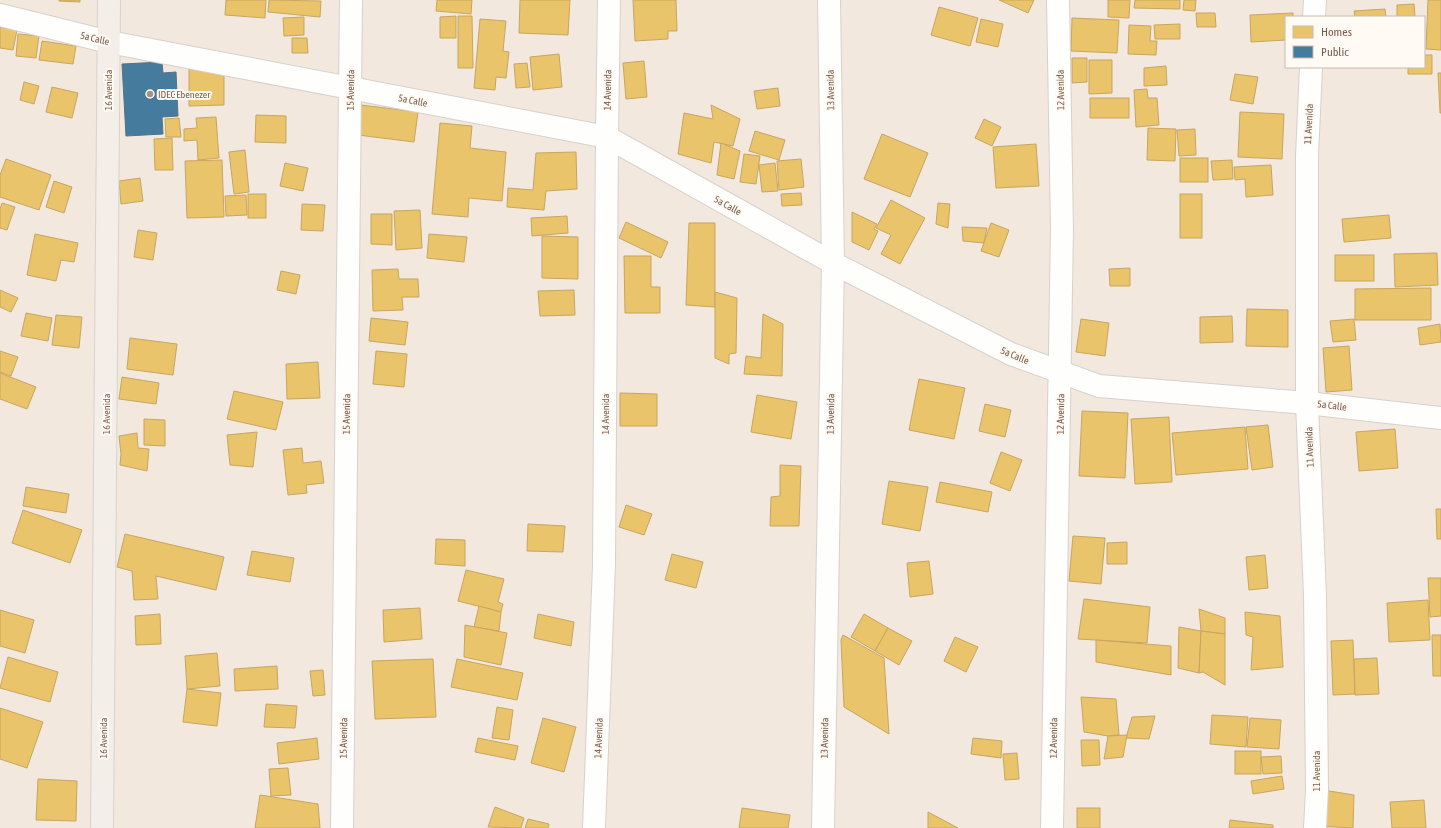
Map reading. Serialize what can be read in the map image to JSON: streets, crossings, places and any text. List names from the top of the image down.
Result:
{
  "streets": {
    "main road": ["16 Avenida"],
    "street": [
      "5a Calle",
      "15 Avenida",
      "14 Avenida",
      "13 Avenida",
      "12 Avenida",
      "11 Avenida"
    ]
  },
  "crossings": [
    ["5a Calle", "16 Avenida"],
    ["5a Calle", "15 Avenida"],
    ["5a Calle", "14 Avenida"],
    ["5a Calle", "13 Avenida"],
    ["5a Calle", "12 Avenida"],
    ["5a Calle", "11 Avenida"]
  ],
  "places": ["IDEC Ebenezer"],
  "legend": ["Homes", "Public"]
}
